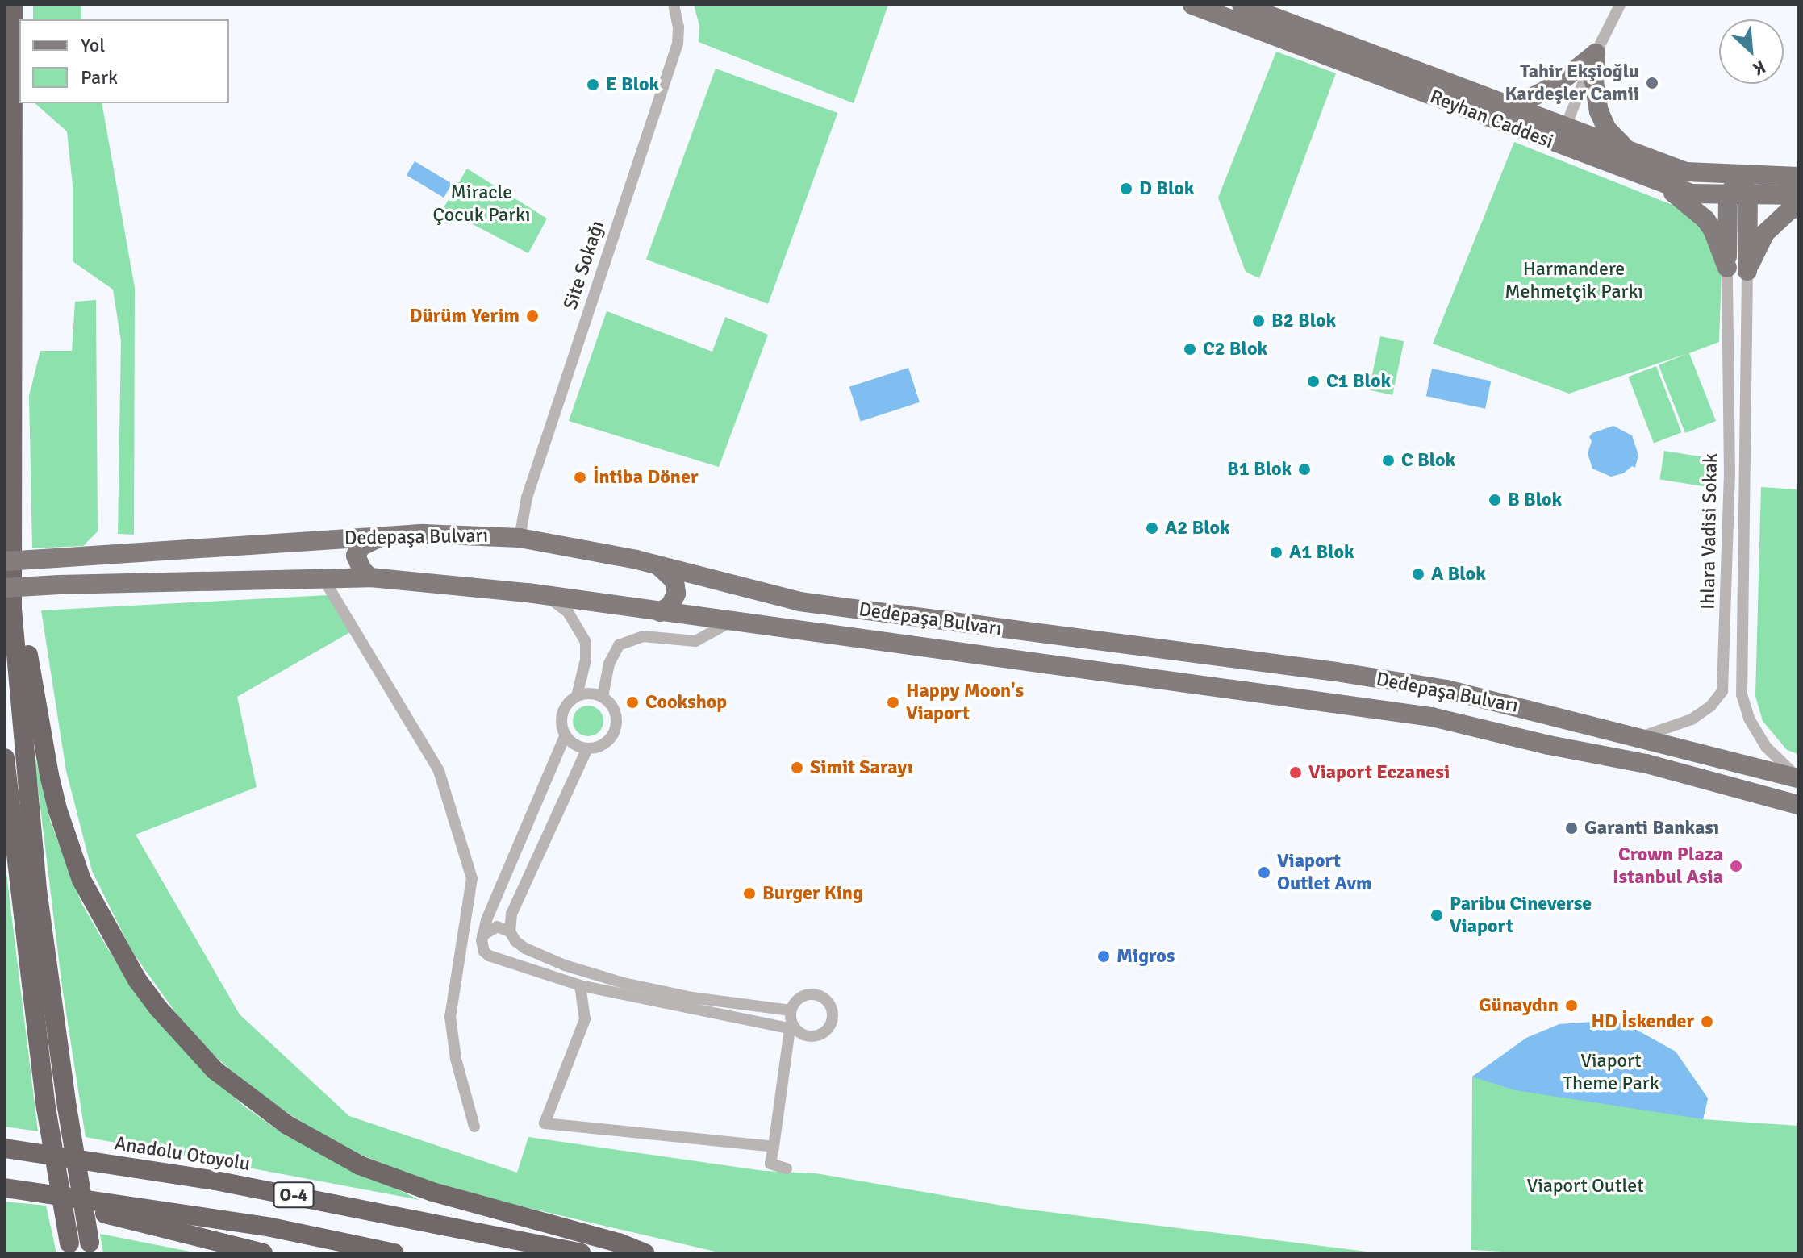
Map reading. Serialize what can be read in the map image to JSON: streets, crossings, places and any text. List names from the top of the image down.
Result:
{
  "streets": {
    "highway": ["Anadolu Otoyolu", "O-4"],
    "main road": ["Reyhan Caddesi", "Dedepaşa Bulvarı"],
    "street": ["Site Sokağı", "Ihlara Vadisi Sokak"]
  },
  "crossings": [
    ["Site Sokağı", "Dedepaşa Bulvarı"],
    ["Ihlara Vadisi Sokak", "Dedepaşa Bulvarı"]
  ],
  "parks": [
    "Miracle Çocuk Parkı",
    "Harmandere Mehmetçik Parkı",
    "Viaport Theme Park",
    "Viaport Outlet"
  ],
  "places": [
    "Tahir Ekşioğlu Kardeşler Camii",
    "E Blok",
    "D Blok",
    "Dürüm Yerim",
    "B2 Blok",
    "C2 Blok",
    "C1 Blok",
    "C Blok",
    "B1 Blok",
    "İntiba Döner",
    "B Blok",
    "A2 Blok",
    "A1 Blok",
    "A Blok",
    "Cookshop",
    "Happy Moon's Viaport",
    "Simit Sarayı",
    "Viaport Eczanesi",
    "Garanti Bankası",
    "Crown Plaza Istanbul Asia",
    "Viaport Outlet Avm",
    "Burger King",
    "Paribu Cineverse Viaport",
    "Migros",
    "Günaydın",
    "HD İskender"
  ],
  "legend": ["Yol", "Park"],
  "north": "bottom right"
}
